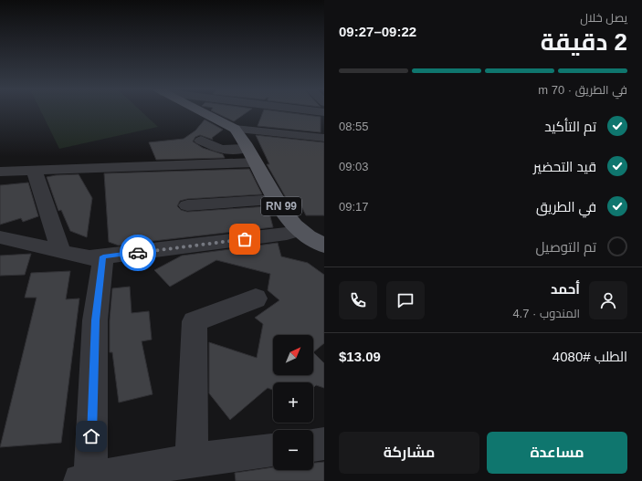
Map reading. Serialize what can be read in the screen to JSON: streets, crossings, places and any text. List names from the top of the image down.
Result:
{
  "streets": {
    "main road": ["RN 99"]
  },
  "north": "top right",
  "page": {
    "heading": ["2 دقيقة", "يصل خلال", "09:22–09:27"],
    "panel": [
      "أحمد",
      "المندوب · 4.7",
      "الطلب #4080",
      "$13.09"
    ],
    "bar": "في الطريق · 70 m",
    "list": [
      ["تم التأكيد", "08:55"],
      ["قيد التحضير", "09:03"],
      ["في الطريق", "09:17"],
      "تم التوصيل"
    ],
    "map_buttons": ["+", "−"],
    "buttons": ["مساعدة", "مشاركة"]
  }
}
